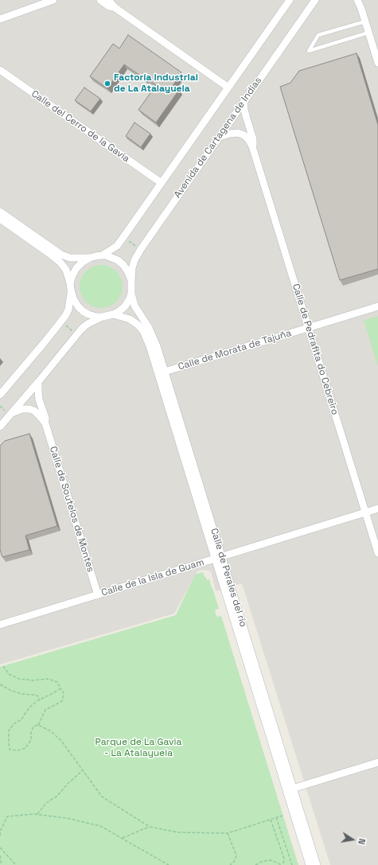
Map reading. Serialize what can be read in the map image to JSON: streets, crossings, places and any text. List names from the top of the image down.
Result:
{
  "streets": {
    "street": [
      "Calle del Cerro de la Gavia",
      "Avenida de Cartagena de Indias",
      "Calle de Pedrafita do Cebreiro",
      "Calle de Morata de Tajuña",
      "Calle de Soutelos de Montes",
      "Calle de la Isla de Guam",
      "Calle de Perales del río"
    ]
  },
  "crossings": [
    ["Calle del Cerro de la Gavia", "Avenida de Cartagena de Indias"],
    ["Avenida de Cartagena de Indias", "Calle de Pedrafita do Cebreiro"],
    ["Avenida de Cartagena de Indias", "Calle de Perales del río"],
    ["Calle de Pedrafita do Cebreiro", "Calle de Morata de Tajuña"],
    ["Calle de Pedrafita do Cebreiro", "Calle de la Isla de Guam"],
    ["Calle de Morata de Tajuña", "Calle de Perales del río"],
    ["Calle de Soutelos de Montes", "Calle de la Isla de Guam"],
    ["Calle de la Isla de Guam", "Calle de Perales del río"]
  ],
  "parks": ["Parque de La Gavia - La Atalayuela"],
  "places": ["Factoría industrial de La Atalayuela"],
  "north": "right"
}
